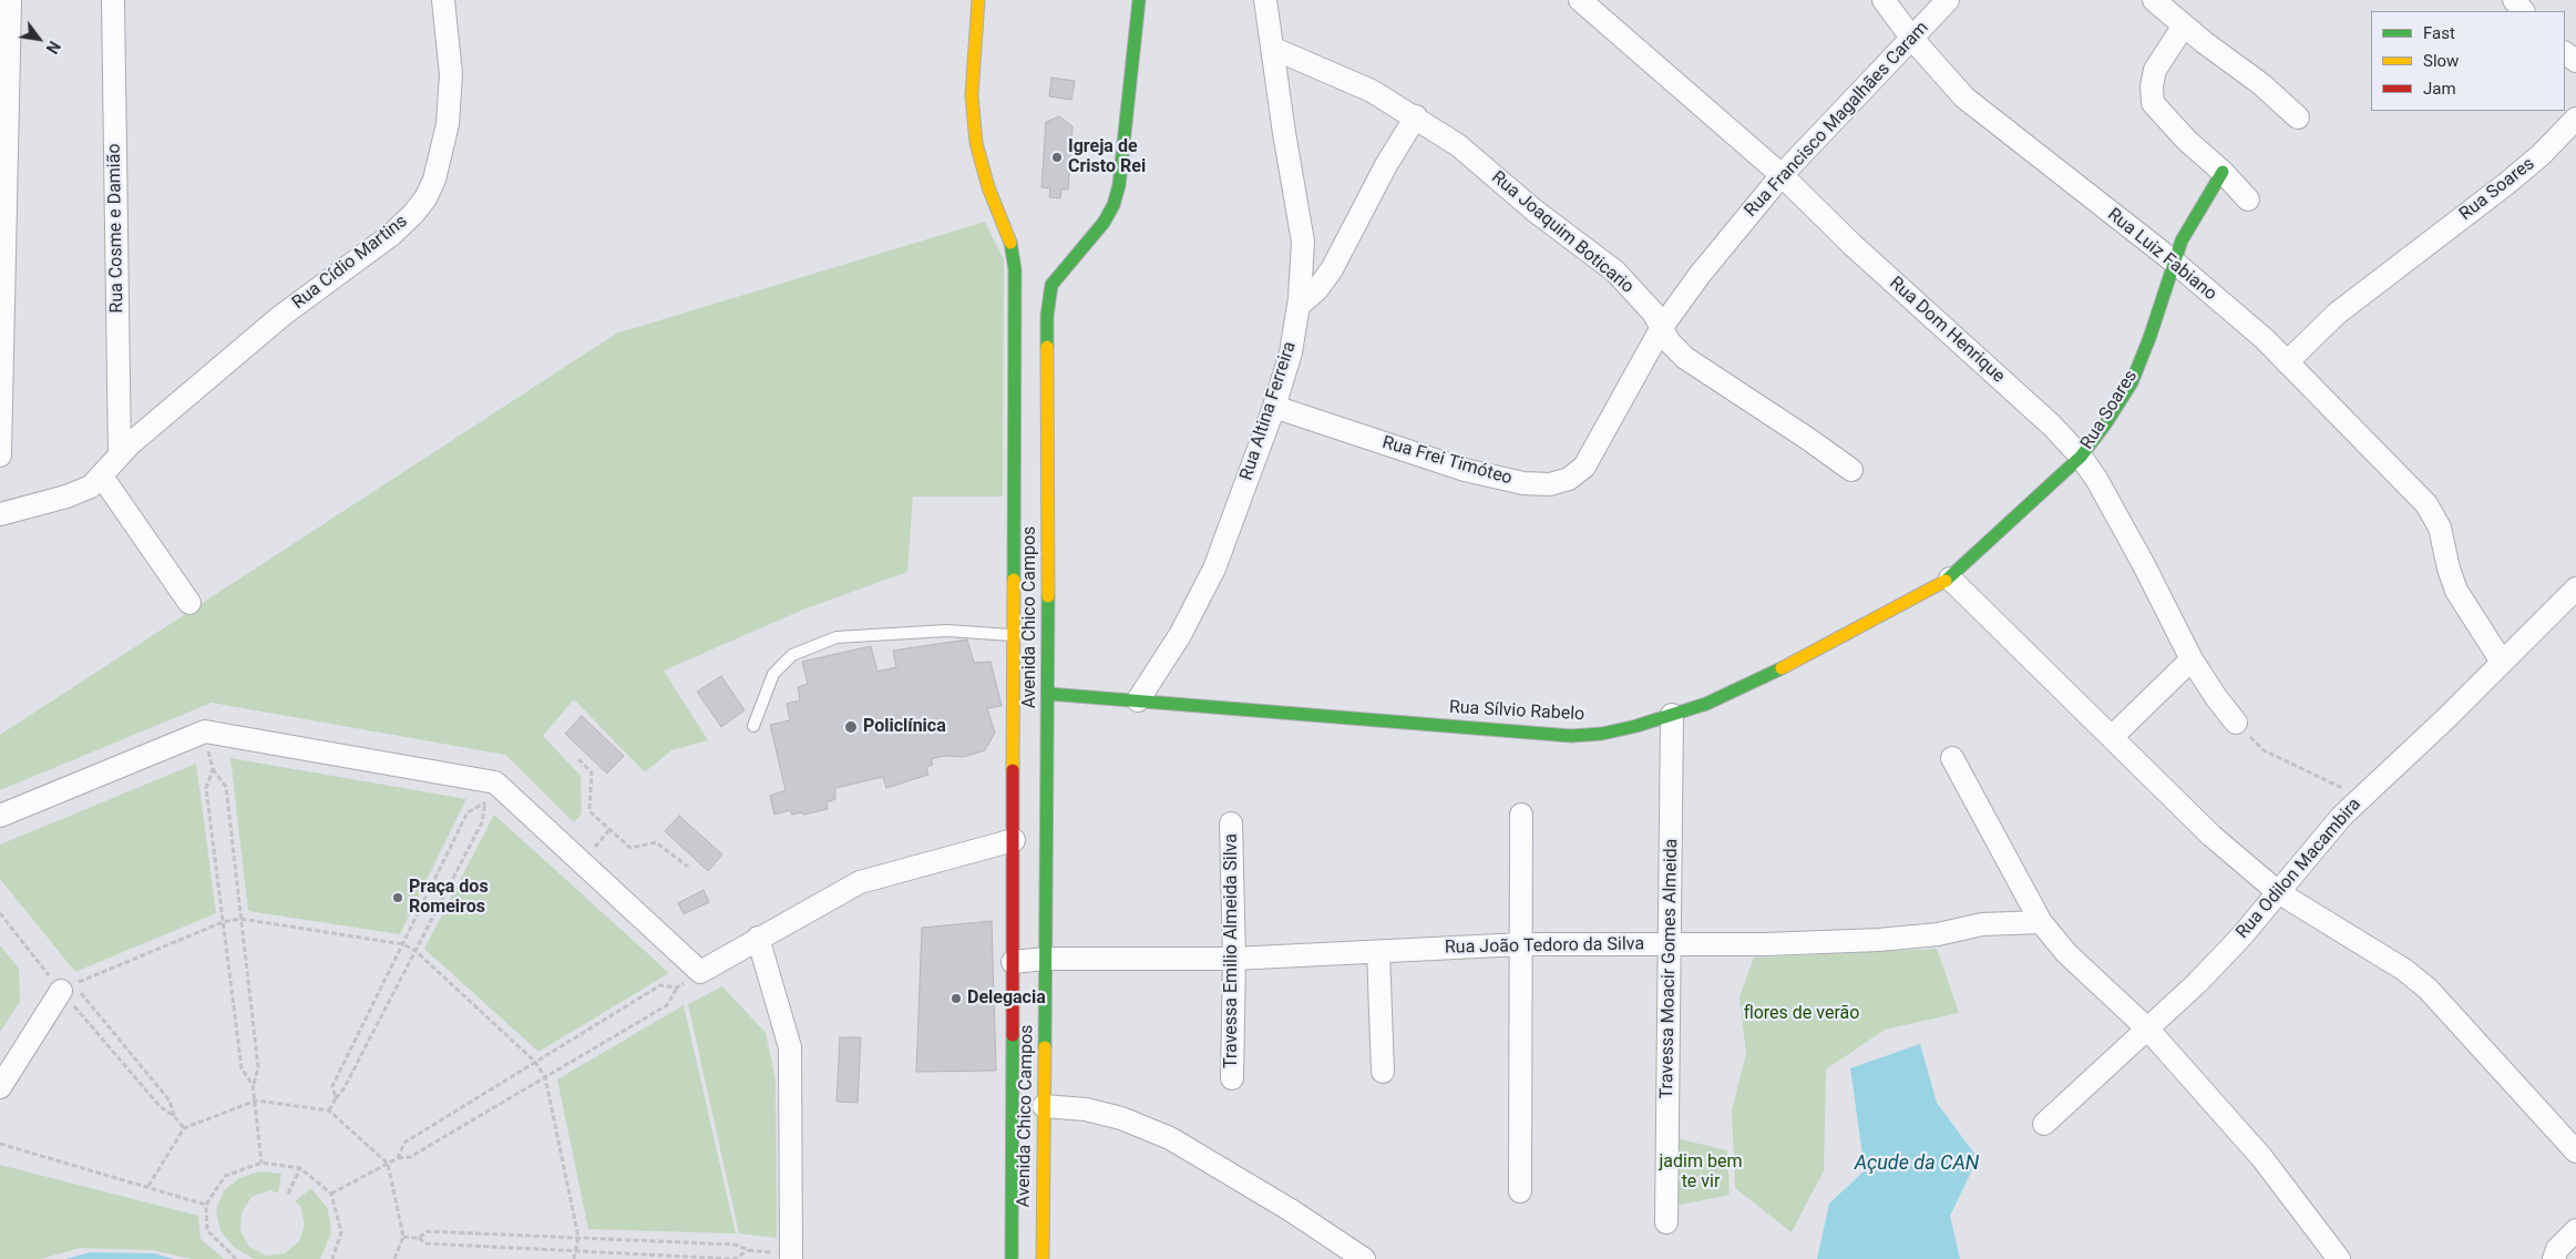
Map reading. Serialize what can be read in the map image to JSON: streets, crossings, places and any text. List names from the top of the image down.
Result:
{
  "streets": {
    "street": [
      "Rua Francisco Magalhães Caram",
      "Rua Soares",
      "Rua Cosme e Damião",
      "Rua Joaquim Boticario",
      "Rua Luiz Fabiano",
      "Rua Cídio Martins",
      "Rua Dom Henrique",
      "Rua Altina Ferreira",
      "Rua Frei Timóteo",
      "Avenida Chico Campos",
      "Rua Sílvio Rabelo",
      "Rua Odilon Macambira",
      "Rua João Tedoro da Silva",
      "Travessa Emilio Almeida Silva",
      "Travessa Moacir Gomes Almeida"
    ]
  },
  "crossings": [
    ["Rua Francisco Magalhães Caram", "Rua Joaquim Boticario"],
    ["Rua Francisco Magalhães Caram", "Rua Luiz Fabiano"],
    ["Rua Francisco Magalhães Caram", "Rua Dom Henrique"],
    ["Rua Francisco Magalhães Caram", "Rua Frei Timóteo"],
    ["Rua Soares", "Rua Luiz Fabiano"],
    ["Rua Soares", "Rua Dom Henrique"],
    ["Rua Soares", "Rua Sílvio Rabelo"],
    ["Rua Cosme e Damião", "Rua Cídio Martins"],
    ["Rua Joaquim Boticario", "Rua Altina Ferreira"],
    ["Rua Luiz Fabiano", "Rua Odilon Macambira"],
    ["Rua Altina Ferreira", "Rua Frei Timóteo"],
    ["Rua Altina Ferreira", "Rua Sílvio Rabelo"],
    ["Avenida Chico Campos", "Rua Sílvio Rabelo"],
    ["Avenida Chico Campos", "Rua João Tedoro da Silva"],
    ["Rua Sílvio Rabelo", "Travessa Moacir Gomes Almeida"],
    ["Rua João Tedoro da Silva", "Travessa Emilio Almeida Silva"],
    ["Rua João Tedoro da Silva", "Travessa Moacir Gomes Almeida"]
  ],
  "water": ["Açude da CAN"],
  "parks": ["flores de verão", "jadim bem te vir"],
  "places": [
    "Igreja de Cristo Rei",
    "Policlínica",
    "Praça dos Romeiros",
    "Delegacia"
  ],
  "legend": ["Fast", "Slow", "Jam"],
  "north": "bottom right"
}
